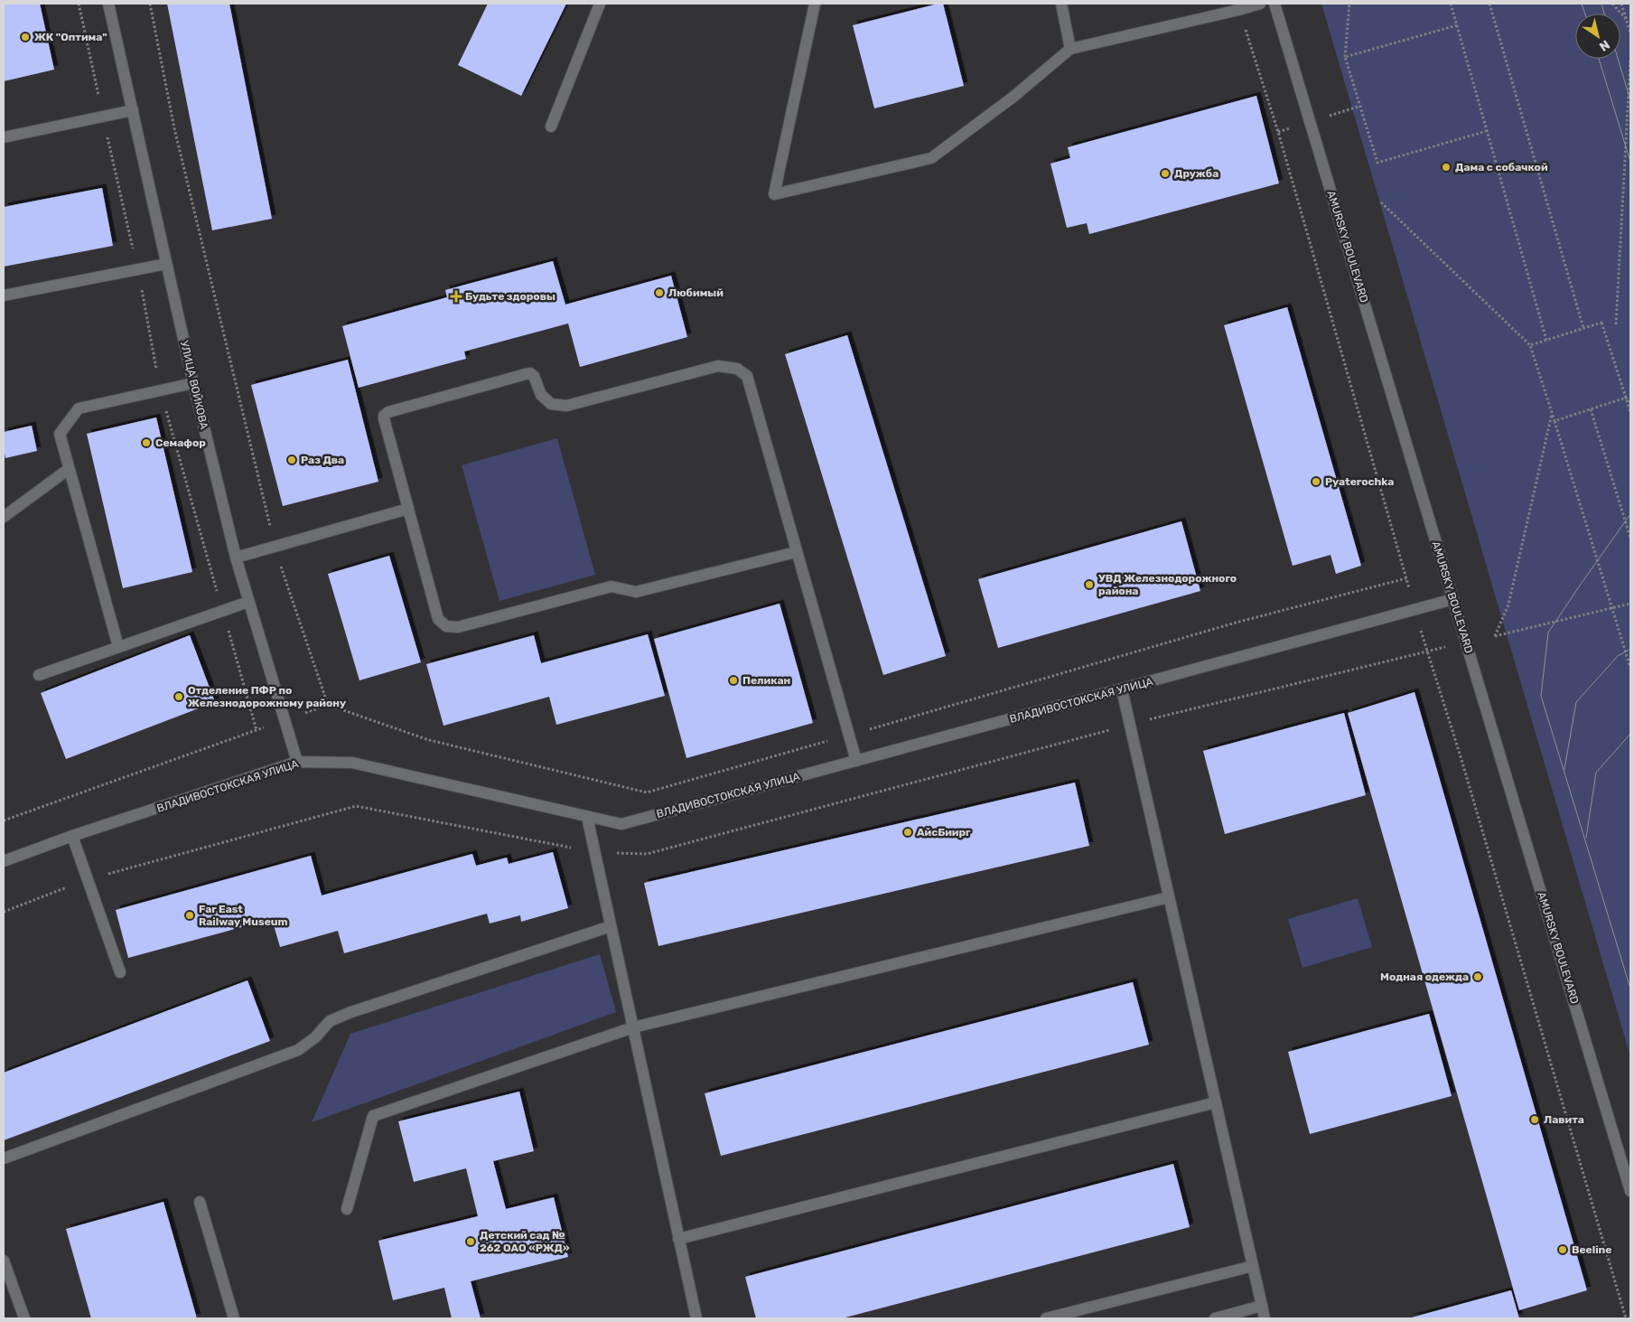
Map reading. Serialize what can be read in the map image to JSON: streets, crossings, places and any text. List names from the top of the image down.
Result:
{
  "streets": {
    "street": ["AMURSKY BOULEVARD", "УЛИЦА ВОЙКОВА", "ВЛАДИВОСТОКСКАЯ УЛИЦА"]
  },
  "crossings": [
    ["AMURSKY BOULEVARD", "ВЛАДИВОСТОКСКАЯ УЛИЦА"],
    ["УЛИЦА ВОЙКОВА", "ВЛАДИВОСТОКСКАЯ УЛИЦА"]
  ],
  "places": {
    "other": [
      "ЖК \"Оптима\"",
      "Дама с собачкой",
      "Дружба",
      "Любимый",
      "Семафор",
      "Раз Два",
      "Pyaterochka",
      "УВД Железнодорожного района",
      "Пеликан",
      "Отделение ПФР по Железнодорожному району",
      "АйсБиирг",
      "Far East Railway Museum",
      "Модная одежда",
      "Лавита",
      "Детский сад № 262 ОАО «РЖД»",
      "Beeline"
    ],
    "health": ["Будьте здоровы"]
  },
  "north": "bottom right"
}
